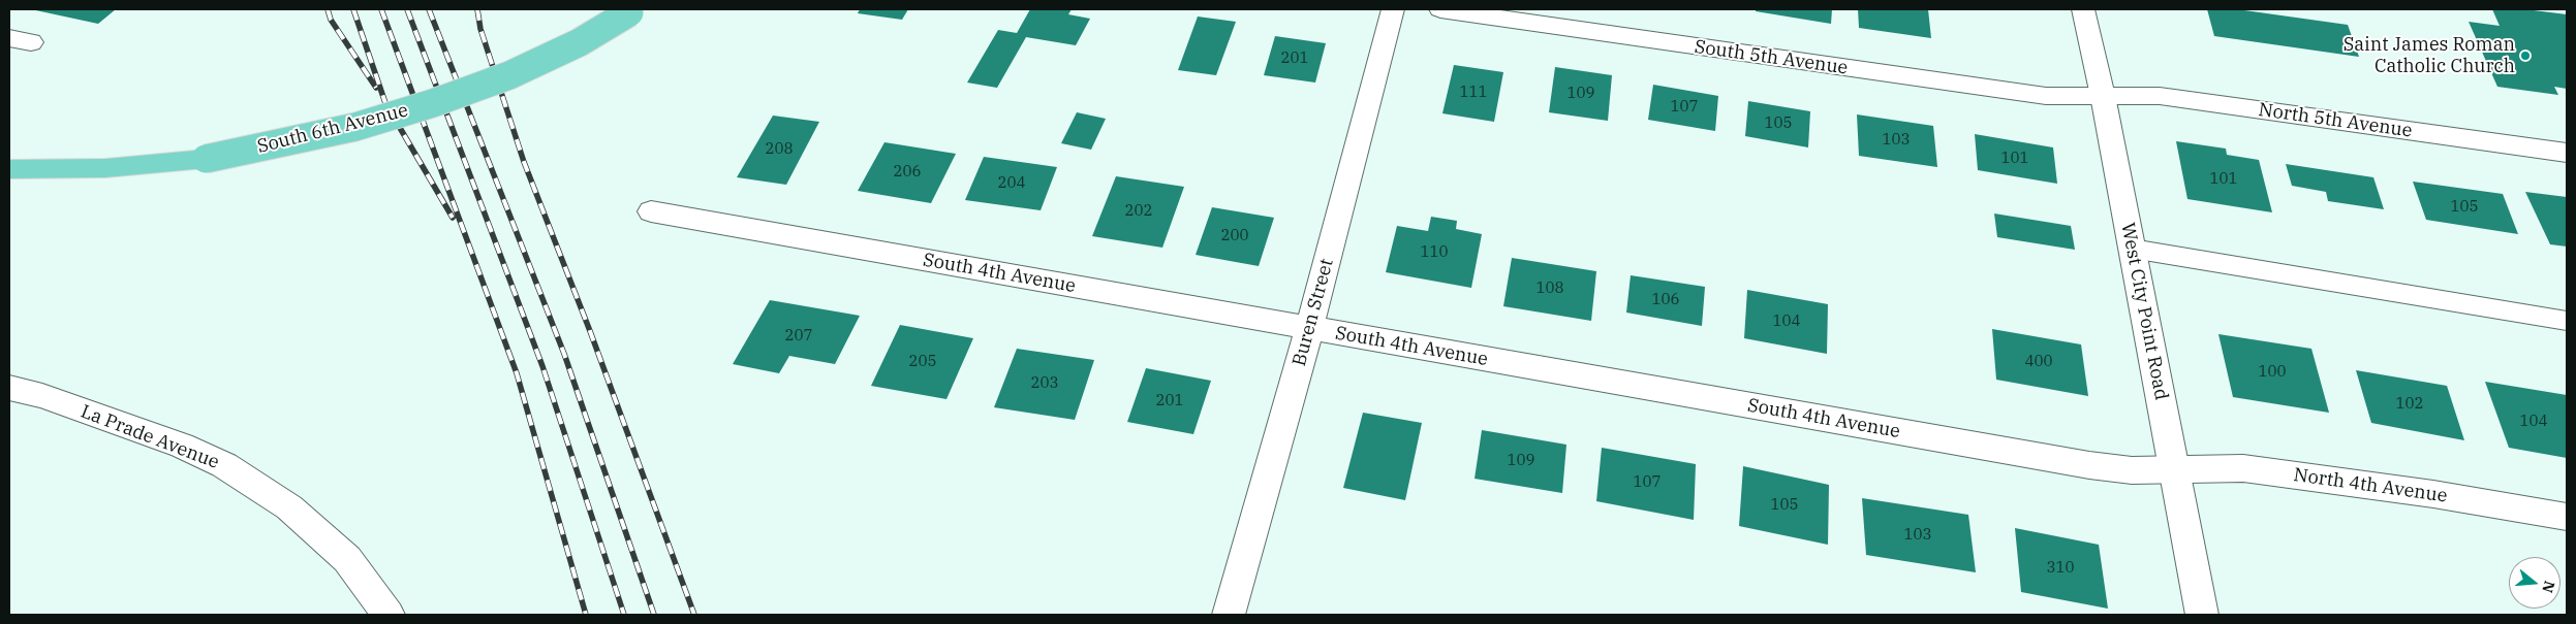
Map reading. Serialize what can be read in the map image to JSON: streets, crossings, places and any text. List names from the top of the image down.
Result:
{
  "streets": {
    "main road": ["South 6th Avenue"],
    "street": [
      "South 5th Avenue",
      "North 5th Avenue",
      "South 4th Avenue",
      "West City Point Road",
      "Buren Street",
      "La Prade Avenue",
      "North 4th Avenue"
    ]
  },
  "crossings": [
    ["South 5th Avenue", "North 5th Avenue"],
    ["South 5th Avenue", "West City Point Road"],
    ["North 5th Avenue", "West City Point Road"],
    ["South 4th Avenue", "West City Point Road"],
    ["South 4th Avenue", "Buren Street"],
    ["South 4th Avenue", "North 4th Avenue"],
    ["West City Point Road", "North 4th Avenue"]
  ],
  "places": ["Saint James Roman Catholic Church"],
  "house_numbers": [
    "201",
    "111",
    "109",
    "107",
    "105",
    "103",
    "208",
    "101",
    "206",
    "101",
    "204",
    "105",
    "202",
    "200",
    "110",
    "108",
    "106",
    "104",
    "207",
    "205",
    "400",
    "100",
    "203",
    "201",
    "102",
    "104",
    "109",
    "107",
    "105",
    "103",
    "310"
  ],
  "north": "right"
}
